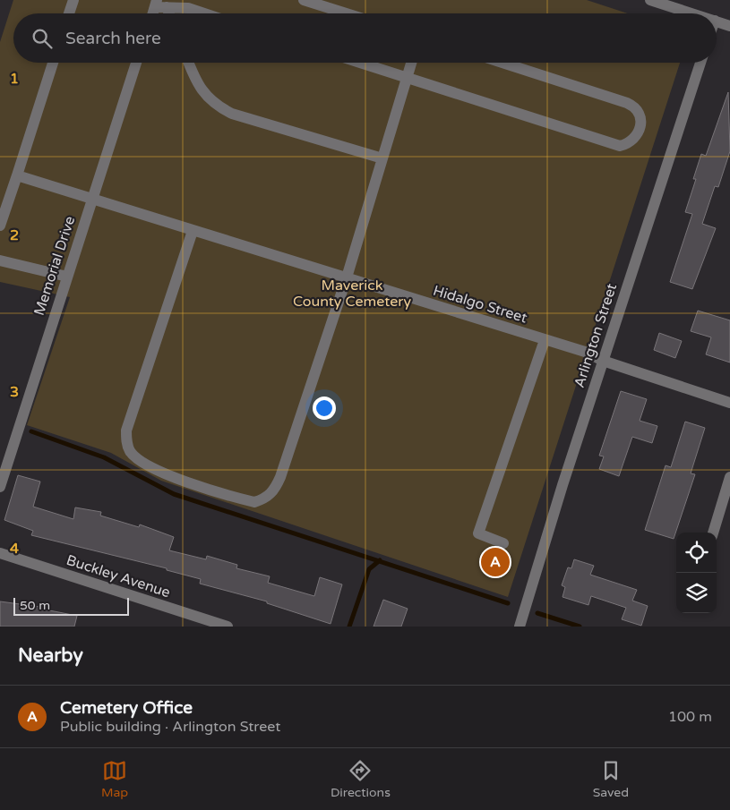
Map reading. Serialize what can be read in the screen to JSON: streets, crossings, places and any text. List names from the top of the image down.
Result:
{
  "streets": {
    "street": [
      "Memorial Drive",
      "Hidalgo Street",
      "Arlington Street",
      "Buckley Avenue"
    ]
  },
  "crossings": [
    ["Memorial Drive", "Hidalgo Street"],
    ["Hidalgo Street", "Arlington Street"]
  ],
  "parks": ["Maverick County Cemetery"],
  "scale_bar": "50 m",
  "page": {
    "search": "Search here",
    "pins": "A",
    "scale": "50 m",
    "heading": "Nearby",
    "list": [
      {
        "mark": "A",
        "name": "Cemetery Office",
        "note": "Public building · Arlington Street",
        "value": "100 m"
      }
    ],
    "nav": ["Map", "Directions", "Saved"]
  },
  "grid": {
    "rows": [
      "1",
      "2",
      "3",
      "4"
    ]
  }
}
